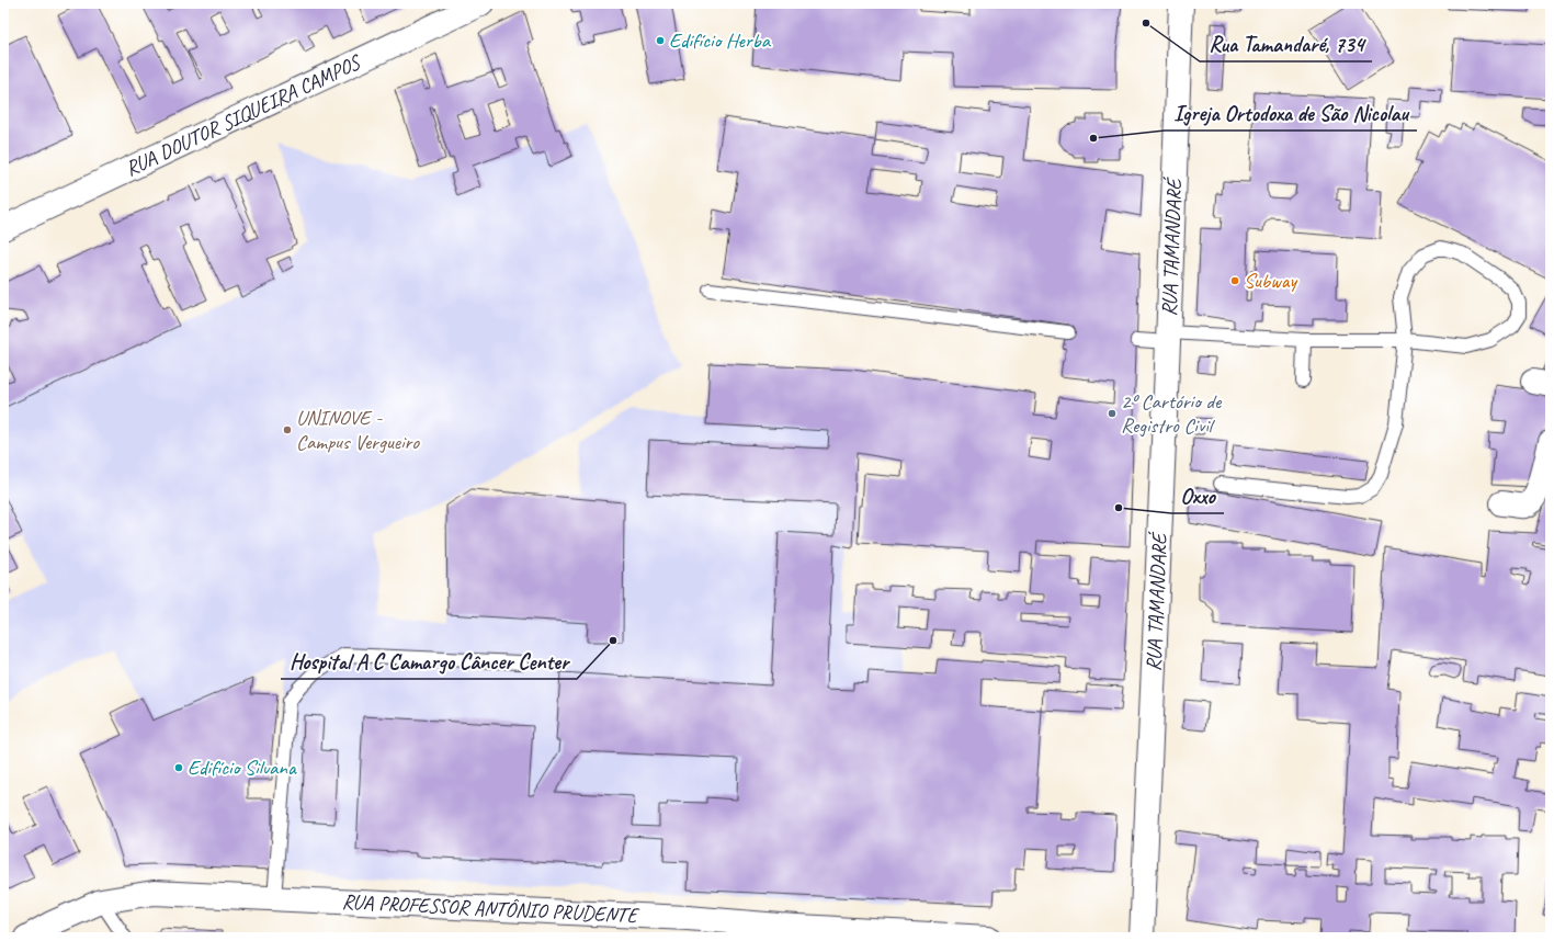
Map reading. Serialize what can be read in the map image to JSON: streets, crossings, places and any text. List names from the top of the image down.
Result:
{
  "streets": {
    "street": ["RUA DOUTOR SIQUEIRA CAMPOS", "RUA TAMANDARÉ", "RUA PROFESSOR ANTÔNIO PRUDENTE"]
  },
  "places": [
    "Rua Tamandaré, 734",
    "Edifício Herba",
    "Igreja Ortodoxa de São Nicolau",
    "Subway",
    "2º Cartório de Registro Civil",
    "UNINOVE - Campus Vergueiro",
    "Oxxo",
    "Hospital A C Camargo Câncer Center",
    "Edifício Silvana"
  ]
}
